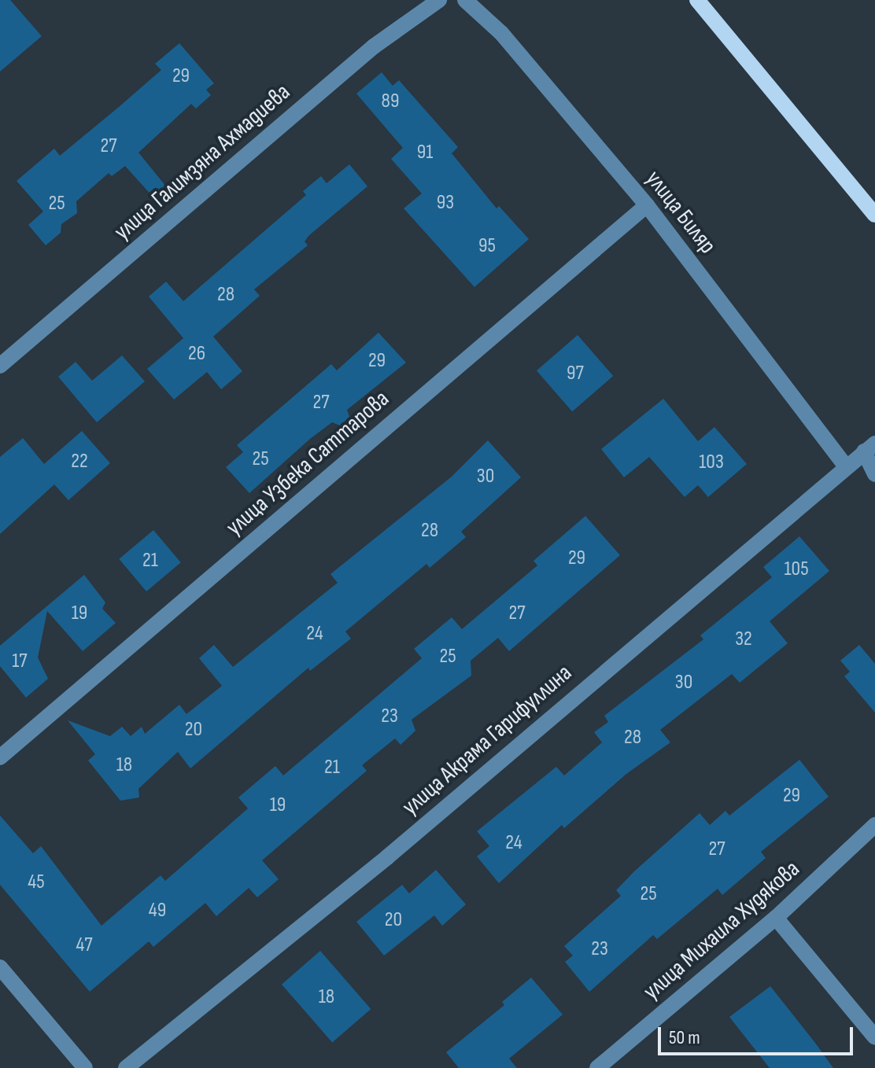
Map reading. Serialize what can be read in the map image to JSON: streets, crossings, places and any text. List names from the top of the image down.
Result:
{
  "streets": {
    "street": [
      "улица Галимзяна Ахмадиева",
      "улица Биляр",
      "улица Узбека Саттарова",
      "улица Акрама Гарифуллина",
      "улица Михаила Худякова"
    ]
  },
  "crossings": [
    ["улица Биляр", "улица Узбека Саттарова"],
    ["улица Биляр", "улица Акрама Гарифуллина"]
  ],
  "house_numbers": [
    "29",
    "89",
    "27",
    "91",
    "93",
    "25",
    "95",
    "28",
    "26",
    "29",
    "97",
    "27",
    "25",
    "22",
    "103",
    "30",
    "28",
    "29",
    "21",
    "105",
    "19",
    "27",
    "24",
    "32",
    "25",
    "17",
    "30",
    "23",
    "20",
    "28",
    "18",
    "21",
    "29",
    "19",
    "24",
    "27",
    "45",
    "25",
    "49",
    "20",
    "47",
    "23",
    "18"
  ],
  "scale_bar": "50 m"
}
